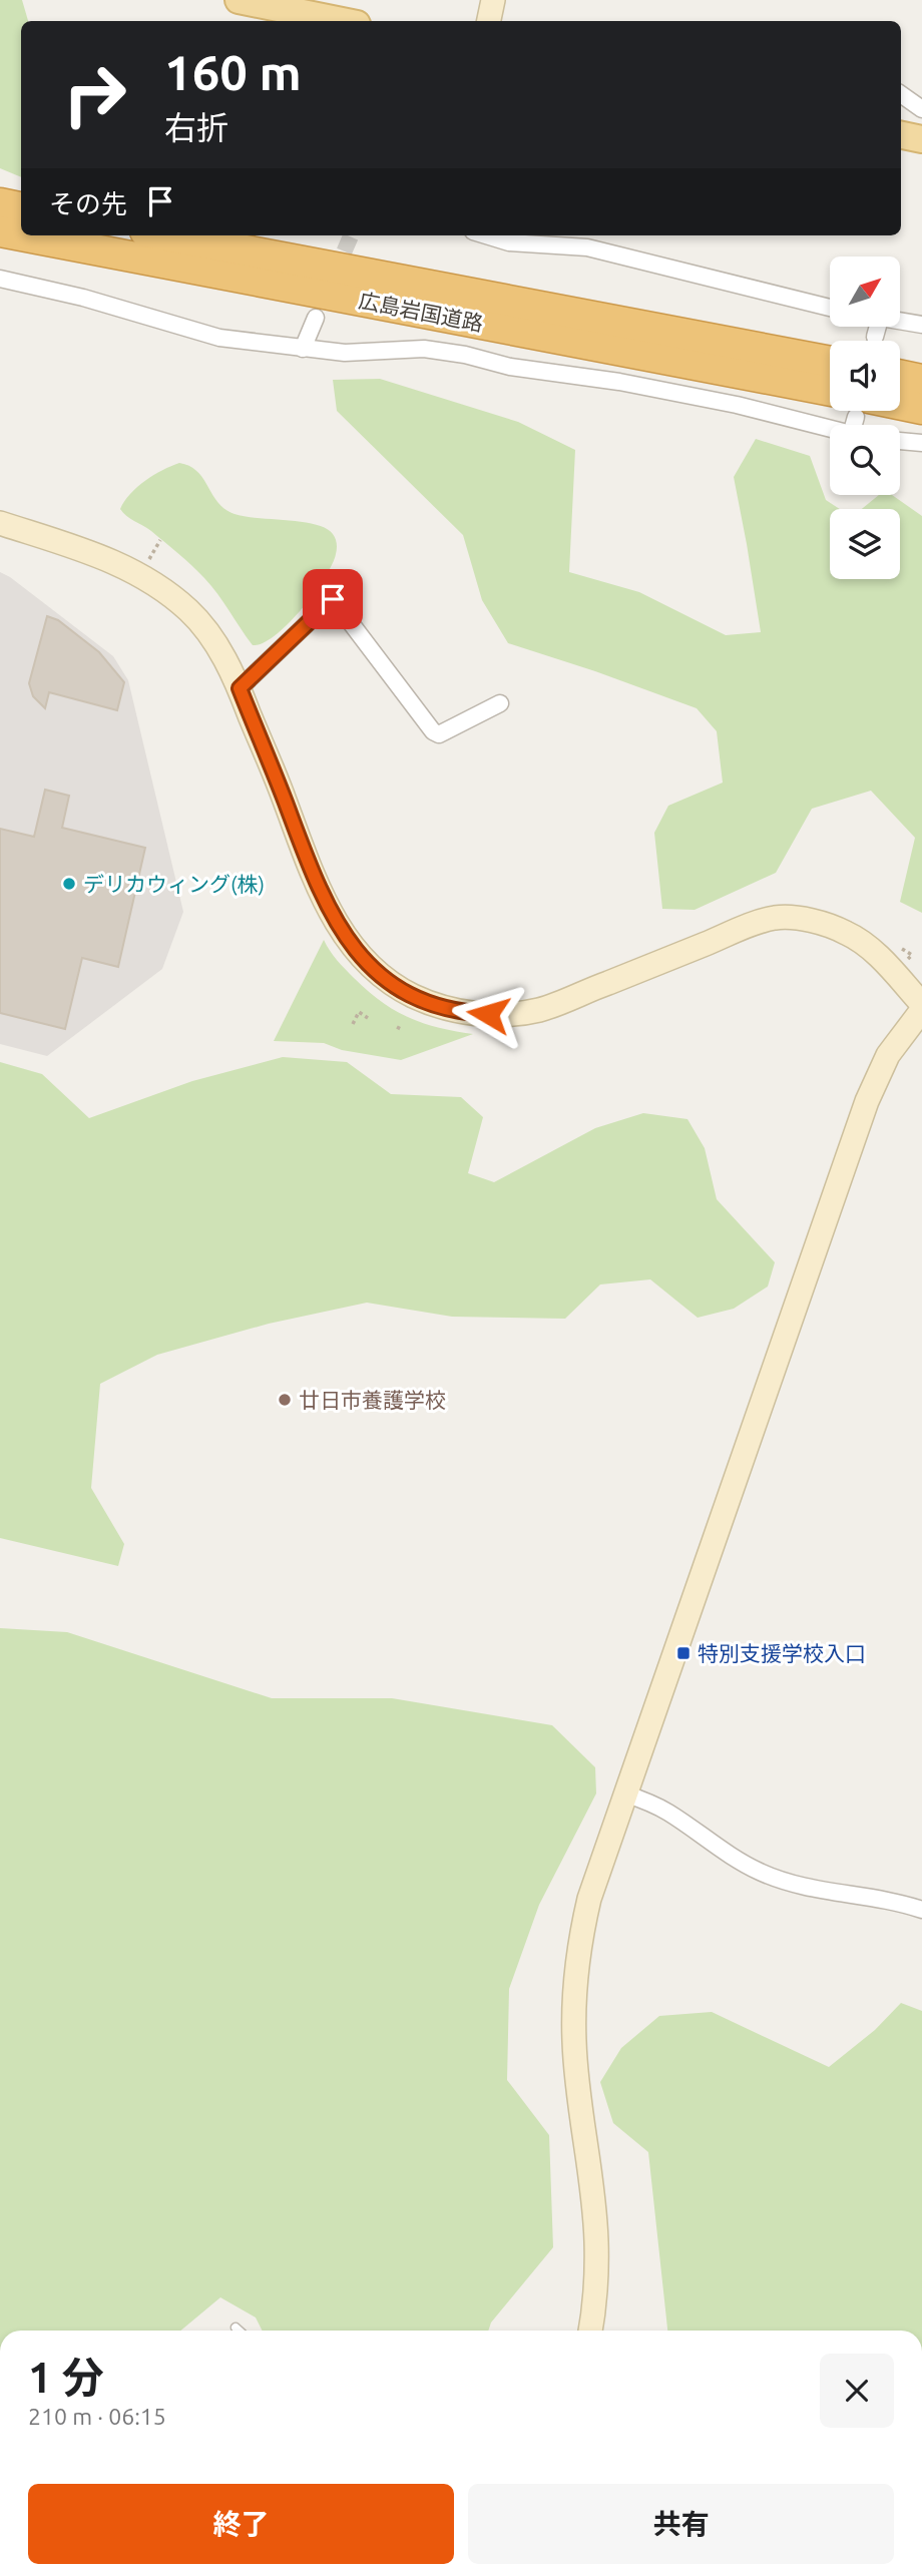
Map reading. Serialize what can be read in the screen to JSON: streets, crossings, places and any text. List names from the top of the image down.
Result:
{
  "streets": {
    "highway": ["広島岩国道路"]
  },
  "places": {
    "other": ["デリカウィング(株)", "廿日市養護学校"],
    "transit": ["特別支援学校入口"]
  },
  "north": "top right",
  "page": {
    "turn": ["160 m", "右折"],
    "then": "その先",
    "heading": ["1 分", "210 m · 06:15"],
    "buttons": ["終了", "共有"]
  }
}
